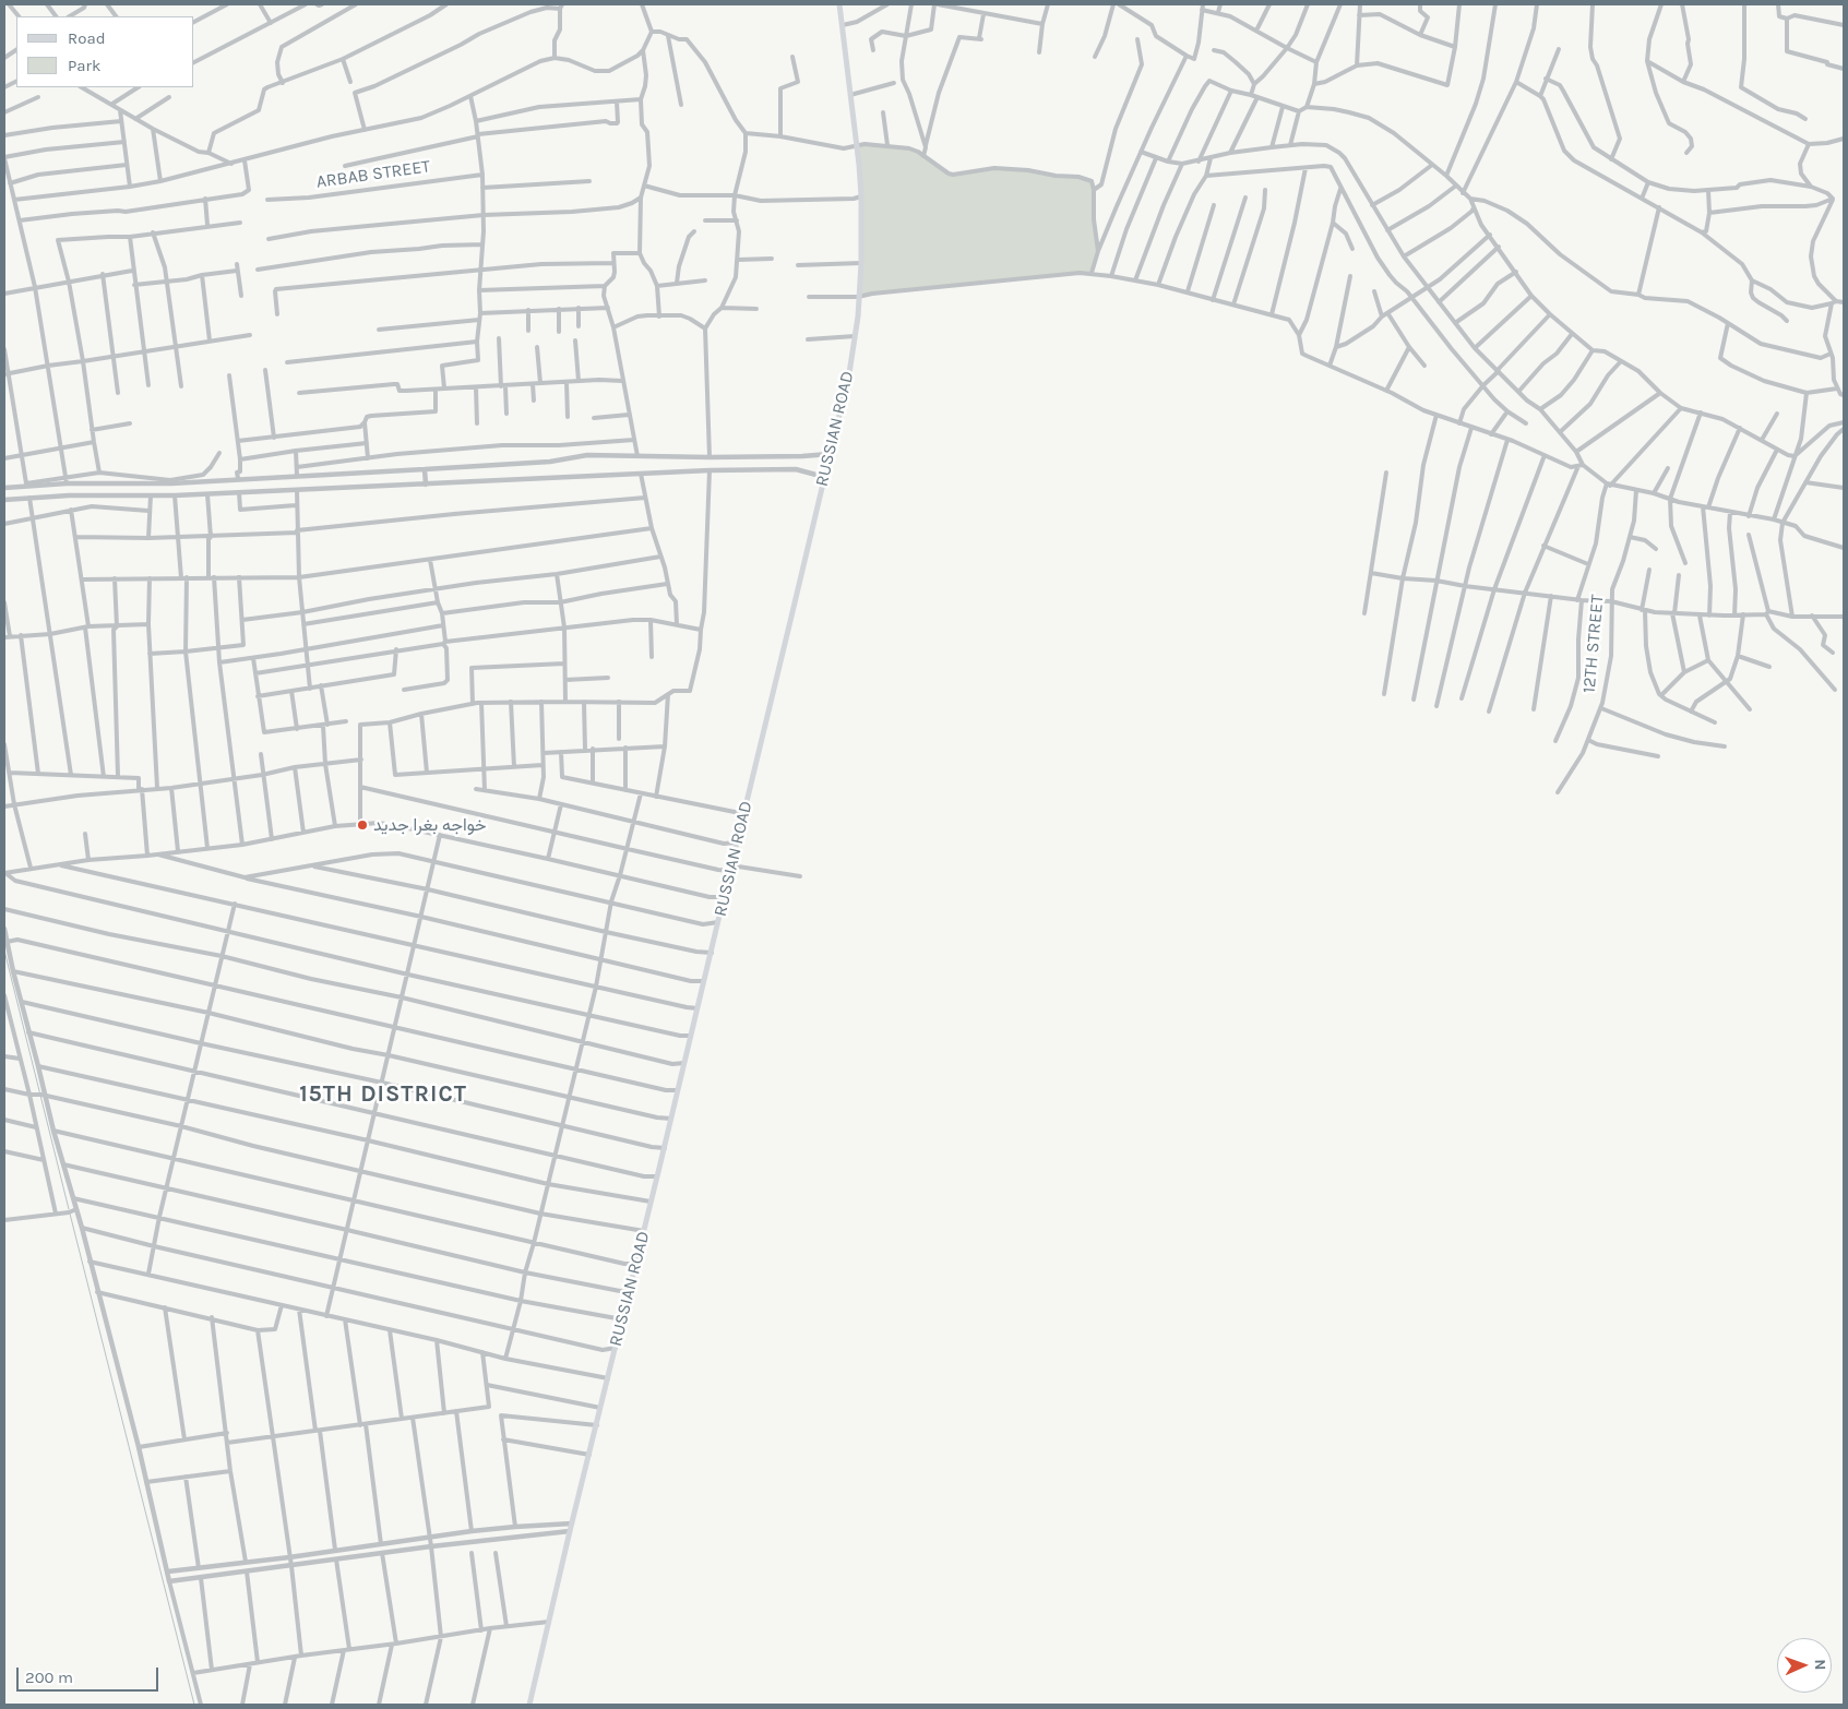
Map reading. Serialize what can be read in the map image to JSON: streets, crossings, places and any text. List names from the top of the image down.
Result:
{
  "streets": {
    "main road": ["RUSSIAN ROAD"],
    "street": ["ARBAB STREET", "12TH STREET"]
  },
  "districts": ["15TH DISTRICT"],
  "places": ["خواجه بغرا جدید"],
  "legend": ["Road", "Park"],
  "scale_bar": "200 m",
  "north": "right"
}
